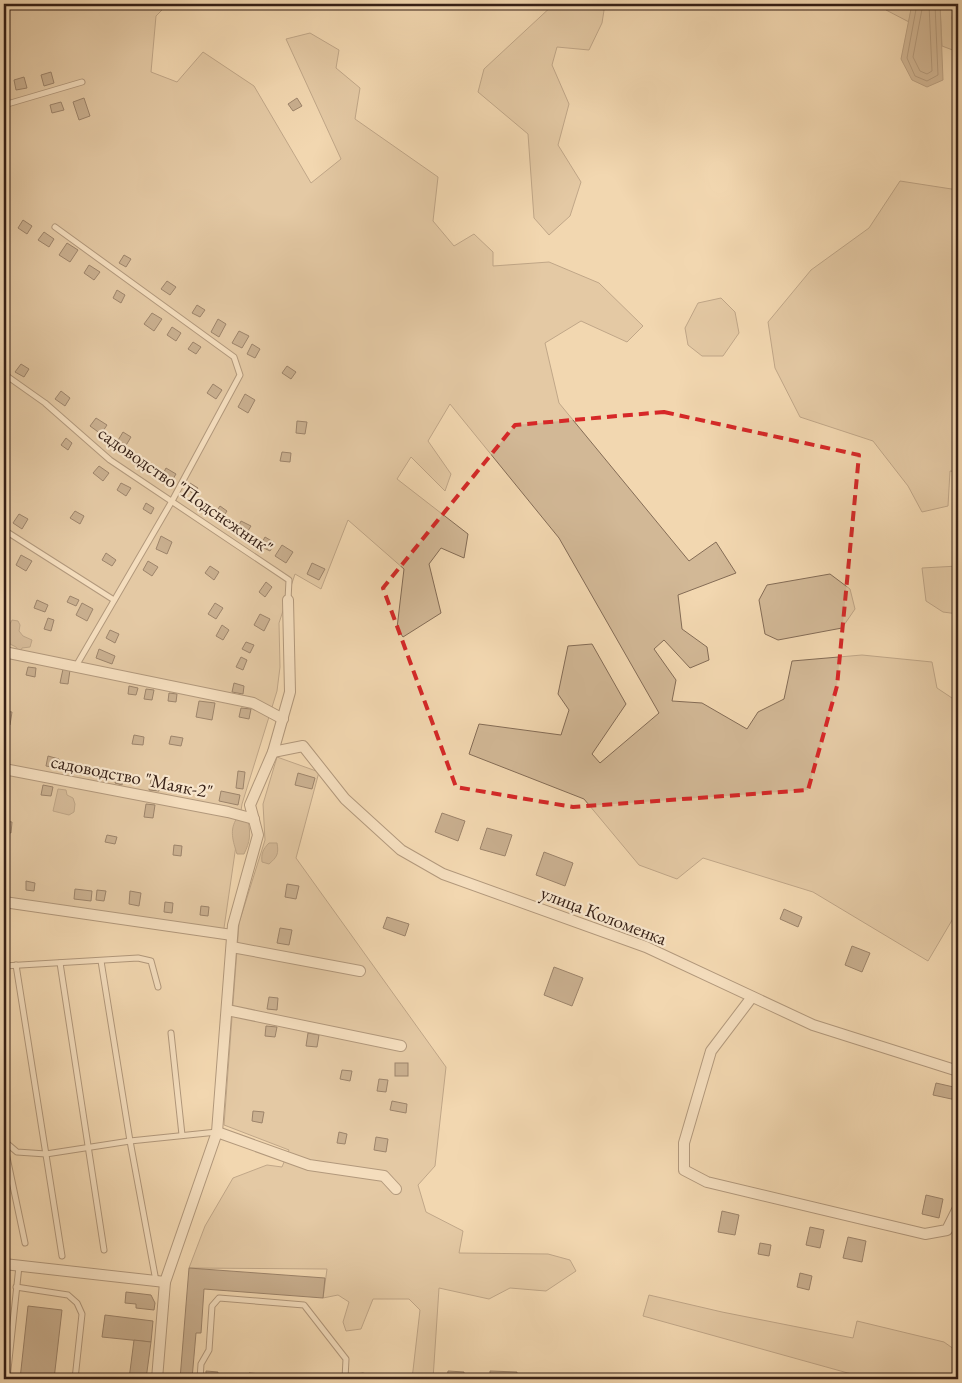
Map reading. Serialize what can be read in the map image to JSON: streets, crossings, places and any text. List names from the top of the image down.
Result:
{
  "streets": {
    "street": ["садоводство \"Маяк-2\"", "улица Коломенка"],
    "lane": ["садоводство \"Подснежник\""]
  }
}
